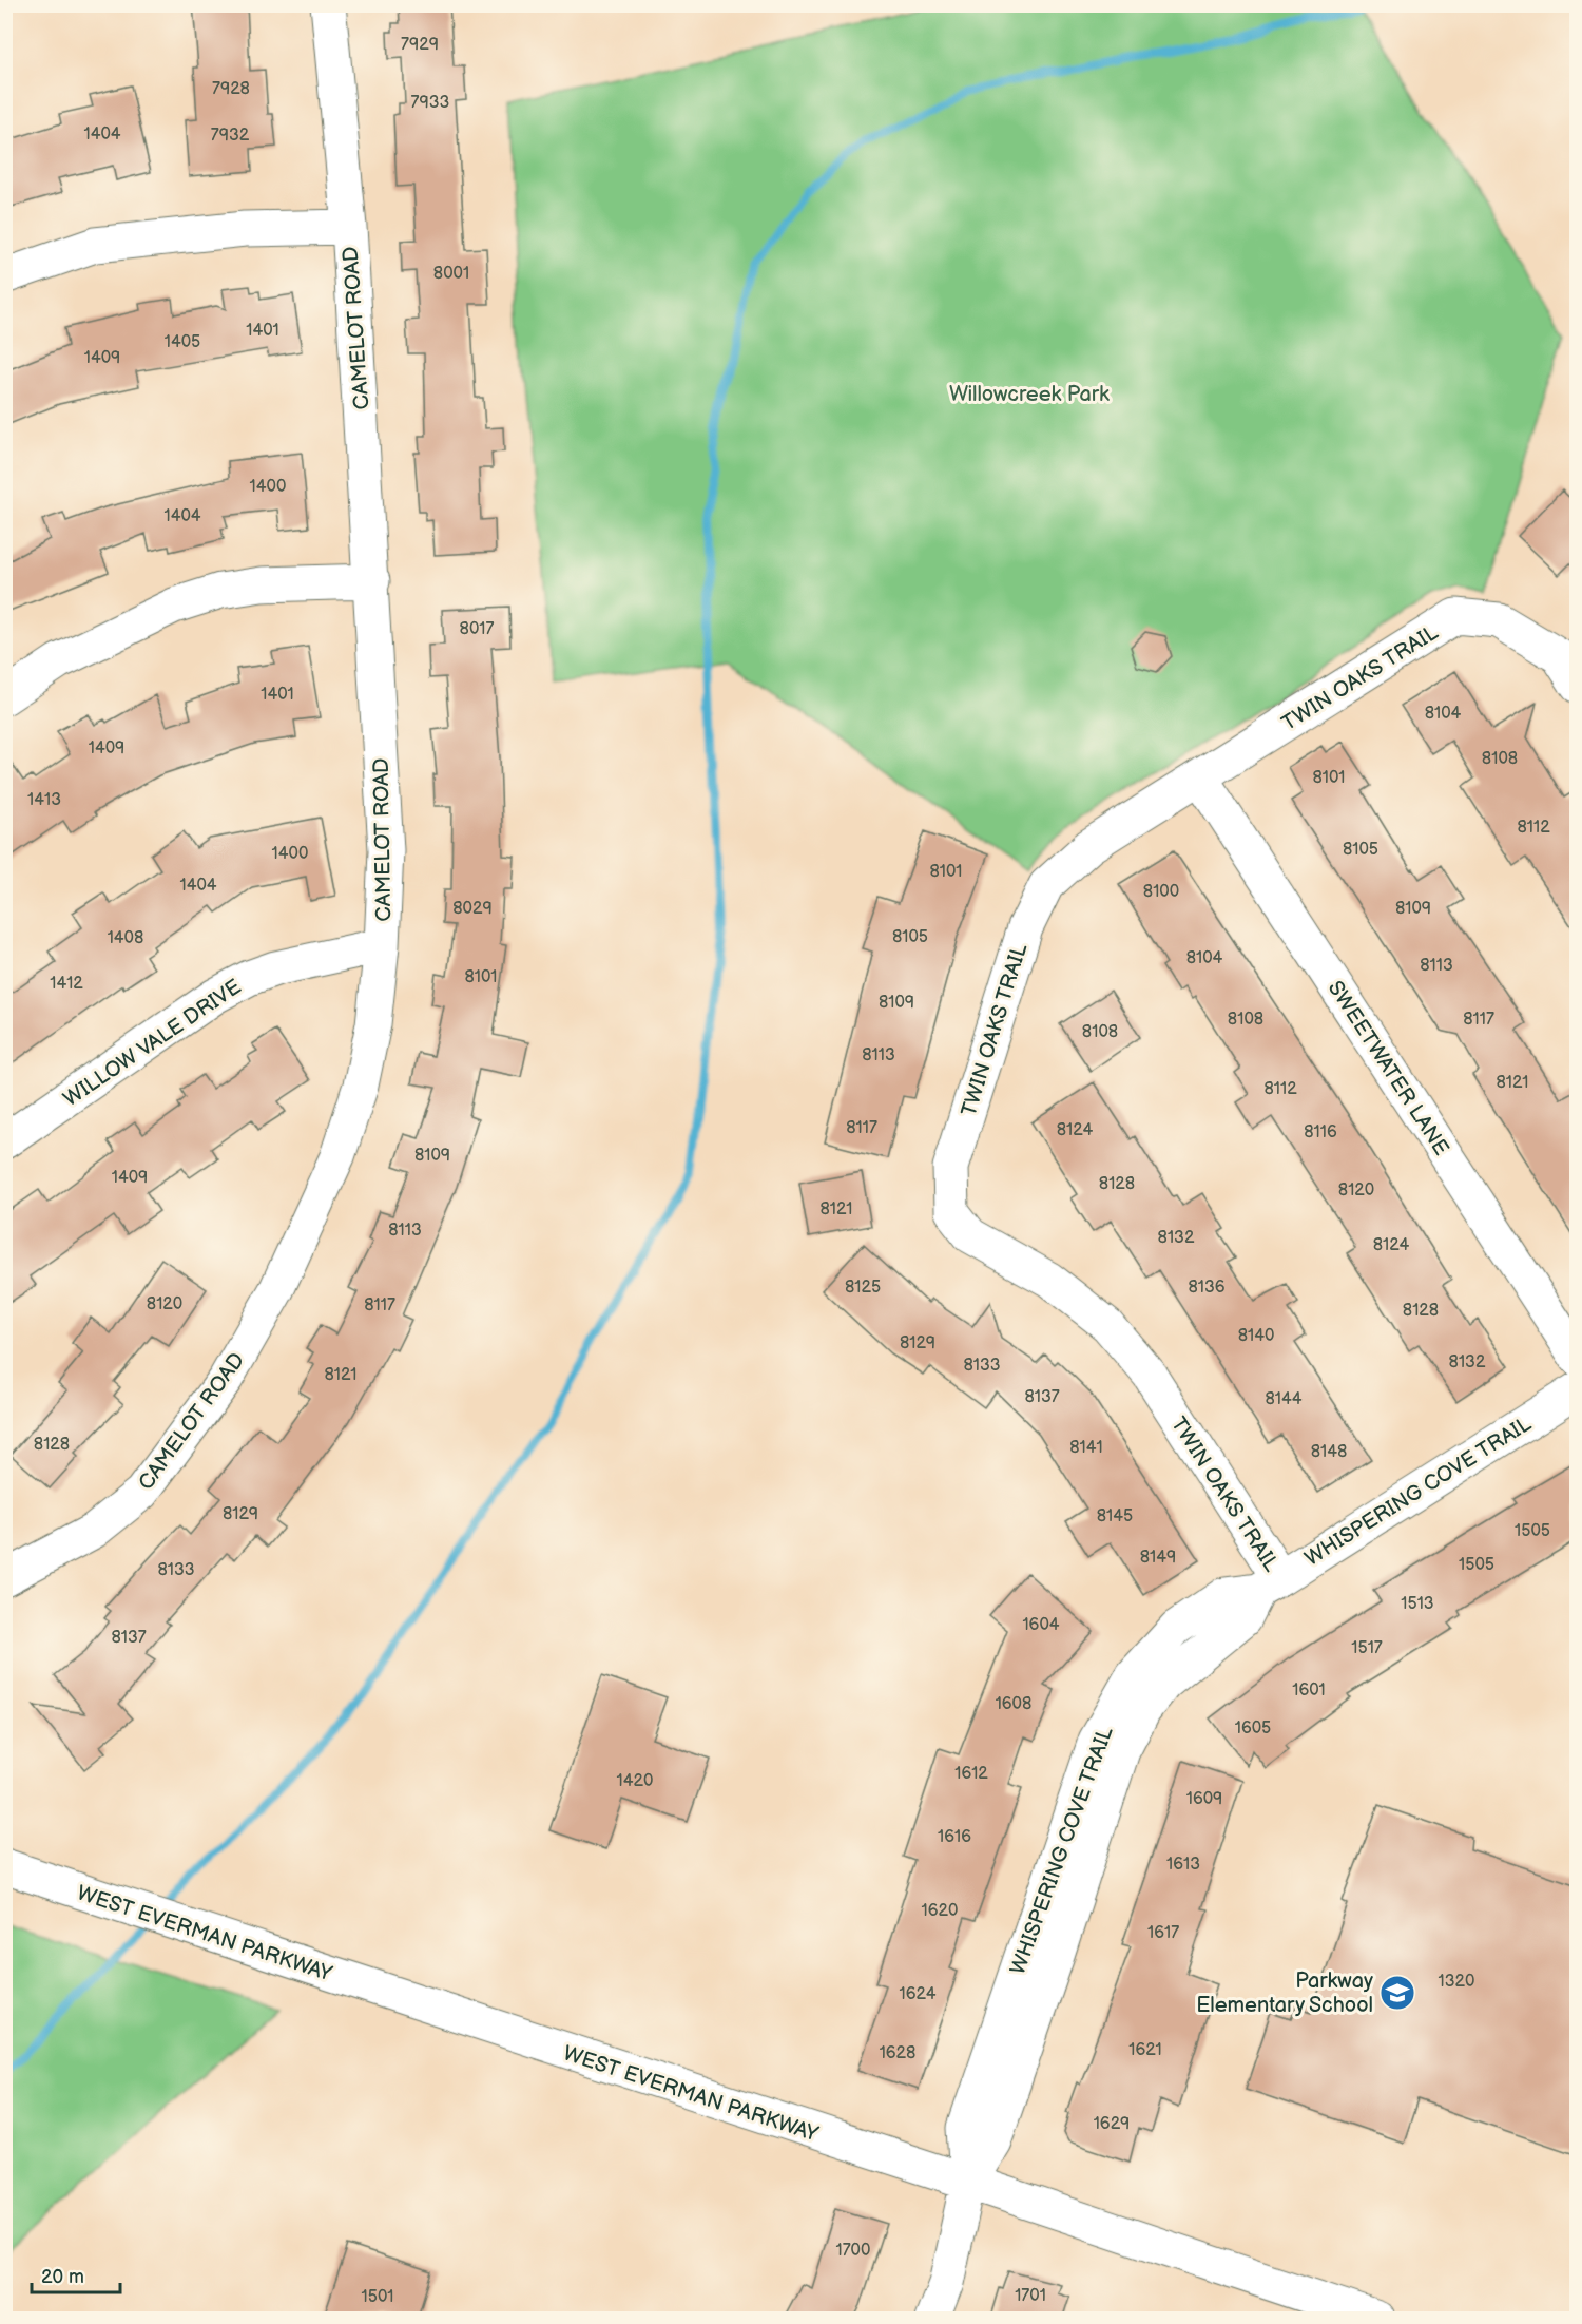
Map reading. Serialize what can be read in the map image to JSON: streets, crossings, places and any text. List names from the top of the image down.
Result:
{
  "streets": {
    "street": [
      "CAMELOT ROAD",
      "TWIN OAKS TRAIL",
      "WILLOW VALE DRIVE",
      "SWEETWATER LANE",
      "WHISPERING COVE TRAIL",
      "WEST EVERMAN PARKWAY"
    ]
  },
  "crossings": [
    ["CAMELOT ROAD", "WILLOW VALE DRIVE"],
    ["TWIN OAKS TRAIL", "SWEETWATER LANE"],
    ["TWIN OAKS TRAIL", "WHISPERING COVE TRAIL"],
    ["WHISPERING COVE TRAIL", "WEST EVERMAN PARKWAY"]
  ],
  "parks": ["Willowcreek Park"],
  "places": {
    "school or university": ["Parkway Elementary School"]
  },
  "house_numbers": [
    "7929",
    "7928",
    "7933",
    "1404",
    "7932",
    "8001",
    "1401",
    "1405",
    "1409",
    "1400",
    "1404",
    "8017",
    "1401",
    "8104",
    "1409",
    "8108",
    "8101",
    "1413",
    "8112",
    "8105",
    "1400",
    "8101",
    "1404",
    "8100",
    "8029",
    "8109",
    "8105",
    "1408",
    "8104",
    "8113",
    "8101",
    "1412",
    "8109",
    "8108",
    "8117",
    "8108",
    "8113",
    "8121",
    "8112",
    "8117",
    "8124",
    "8116",
    "8109",
    "1409",
    "8128",
    "8120",
    "8121",
    "8113",
    "8132",
    "8124",
    "8125",
    "8136",
    "8120",
    "8117",
    "8128",
    "8140",
    "8129",
    "8132",
    "8133",
    "8121",
    "8137",
    "8144",
    "8128",
    "8141",
    "8148",
    "8129",
    "8145",
    "1505",
    "8149",
    "1505",
    "8133",
    "1513",
    "1604",
    "8137",
    "1517",
    "1601",
    "1608",
    "1605",
    "1612",
    "1420",
    "1609",
    "1616",
    "1613",
    "1620",
    "1617",
    "1320",
    "1624",
    "1621",
    "1628",
    "1629",
    "1700",
    "1701",
    "1501"
  ],
  "scale_bar": "20 m"
}
